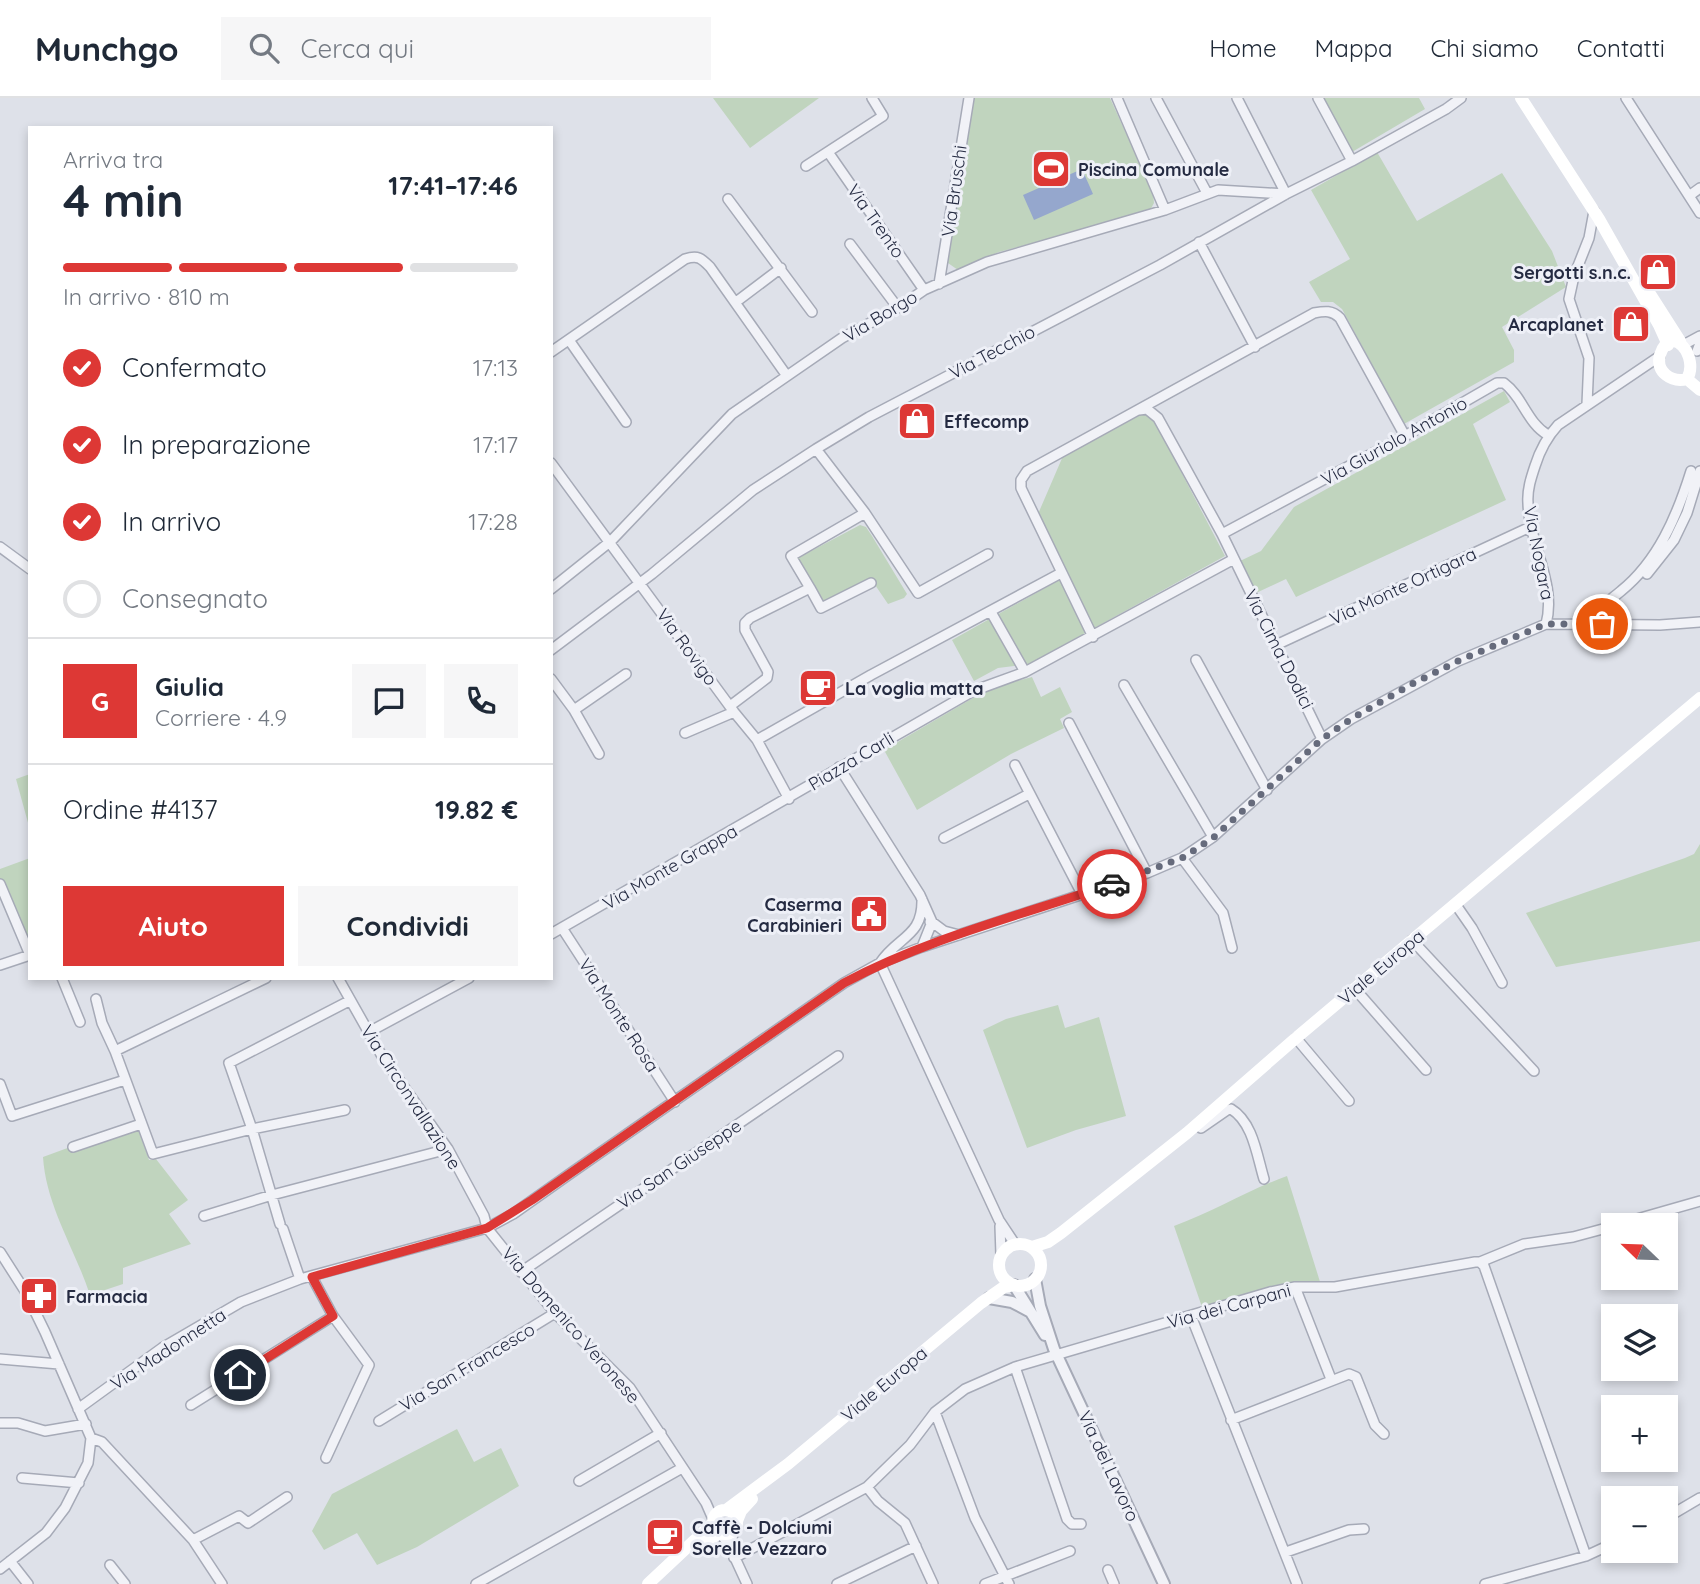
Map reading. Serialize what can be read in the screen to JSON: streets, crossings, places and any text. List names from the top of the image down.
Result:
{
  "streets": {
    "main road": ["Viale Europa"],
    "street": [
      "Via Bruschi",
      "Via Trento",
      "Via Borgo",
      "Via Tecchio",
      "Via Giuriolo Antonio",
      "Via Nogara",
      "Via Monte Ortigara",
      "Via Rovigo",
      "Via Cima Dodici",
      "Piazza Carli",
      "Via Monte Grappa",
      "Via Monte Rosa",
      "Via Circonvallazione",
      "Via San Giuseppe",
      "Via dei Carpani",
      "Via Domenico Veronese",
      "Via Madonnetta",
      "Via San Francesco",
      "Via del Lavoro"
    ]
  },
  "crossings": [
    ["Via Bruschi", "Via Borgo"],
    ["Via Trento", "Via Borgo"],
    ["Via Borgo", "Via Tecchio"],
    ["Via Borgo", "Via Rovigo"],
    ["Via Tecchio", "Via Rovigo"],
    ["Via Giuriolo Antonio", "Via Nogara"],
    ["Via Giuriolo Antonio", "Via Cima Dodici"],
    ["Via Nogara", "Via Monte Ortigara"],
    ["Via Nogara", "Via Madonnetta"],
    ["Via Monte Ortigara", "Via Cima Dodici"],
    ["Via Rovigo", "Piazza Carli"],
    ["Via Cima Dodici", "Piazza Carli"],
    ["Via Cima Dodici", "Via Madonnetta"],
    ["Piazza Carli", "Via Monte Grappa"],
    ["Via Monte Grappa", "Via Monte Rosa"],
    ["Viale Europa", "Via Domenico Veronese"],
    ["Viale Europa", "Via del Lavoro"],
    ["Via Monte Rosa", "Via Madonnetta"],
    ["Via Circonvallazione", "Via Domenico Veronese"],
    ["Via San Giuseppe", "Via Domenico Veronese"],
    ["Via dei Carpani", "Via del Lavoro"],
    ["Via Domenico Veronese", "Via Madonnetta"],
    ["Via Domenico Veronese", "Via San Francesco"]
  ],
  "places": {
    "sports": ["Piscina Comunale"],
    "shop": ["Sergotti s.n.c.", "Arcaplanet", "Effecomp"],
    "cafe": ["La voglia matta", "Caffè - Dolciumi Sorelle Vezzaro"],
    "public building": ["Caserma Carabinieri"],
    "pharmacy": ["Farmacia"]
  },
  "north": "top left",
  "page": {
    "header": "Munchgo",
    "search": "Cerca qui",
    "nav": [
      "Home",
      "Mappa",
      "Chi siamo",
      "Contatti"
    ],
    "heading": ["4 min", "Arriva tra", "17:41–17:46"],
    "panel": [
      "Giulia",
      "Corriere · 4.9",
      "Ordine #4137",
      "19.82 €"
    ],
    "bar": "In arrivo · 810 m",
    "list": [
      ["Confermato", "17:13"],
      ["In preparazione", "17:17"],
      ["In arrivo", "17:28"],
      "Consegnato"
    ],
    "round": "G",
    "buttons": ["Aiuto", "Condividi"],
    "map_buttons": ["+", "−"]
  }
}
